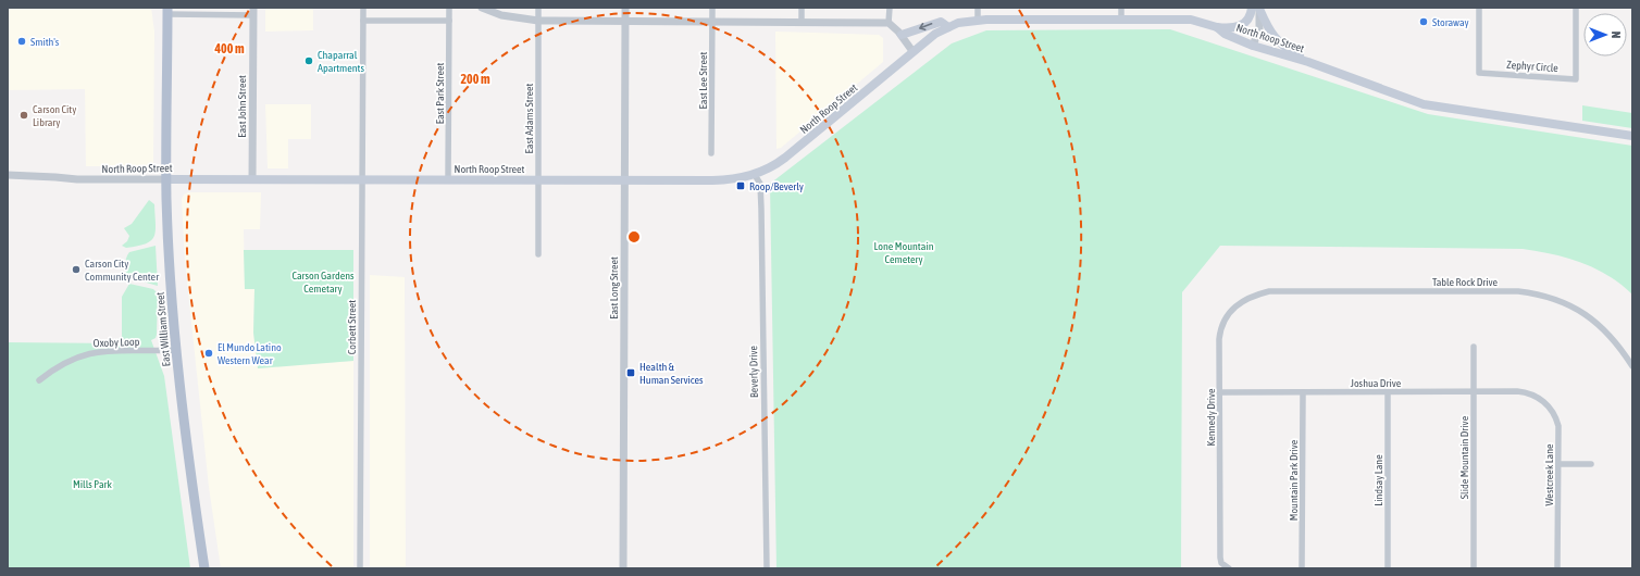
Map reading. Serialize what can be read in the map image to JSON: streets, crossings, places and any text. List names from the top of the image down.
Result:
{
  "streets": {
    "main road": ["North Roop Street", "East William Street"],
    "street": [
      "Zephyr Circle",
      "East Lee Street",
      "East Park Street",
      "East John Street",
      "East Adams Street",
      "Table Rock Drive",
      "East Long Street",
      "Corbett Street",
      "Oxoby Loop",
      "Beverly Drive",
      "Joshua Drive",
      "Kennedy Drive",
      "Slide Mountain Drive",
      "Westcreek Lane",
      "Mountain Park Drive",
      "Lindsay Lane"
    ]
  },
  "crossings": [
    ["North Roop Street", "East Park Street"],
    ["North Roop Street", "East John Street"],
    ["North Roop Street", "East Adams Street"],
    ["North Roop Street", "East Long Street"],
    ["North Roop Street", "Corbett Street"],
    ["North Roop Street", "East William Street"],
    ["North Roop Street", "Beverly Drive"],
    ["Table Rock Drive", "Kennedy Drive"],
    ["East William Street", "Oxoby Loop"],
    ["Joshua Drive", "Kennedy Drive"],
    ["Joshua Drive", "Slide Mountain Drive"],
    ["Joshua Drive", "Westcreek Lane"],
    ["Joshua Drive", "Mountain Park Drive"],
    ["Joshua Drive", "Lindsay Lane"]
  ],
  "parks": ["Lone Mountain Cemetery", "Carson Gardens Cemetary", "Mills Park"],
  "places": {
    "other": [
      "Storaway",
      "Smith's",
      "Chaparral Apartments",
      "Carson City Library",
      "Carson City Community Center",
      "El Mundo Latino Western Wear"
    ],
    "transit": ["Roop/Beverly", "Health & Human Services"]
  },
  "north": "right",
  "rings": ["400 m", "200 m"]
}
